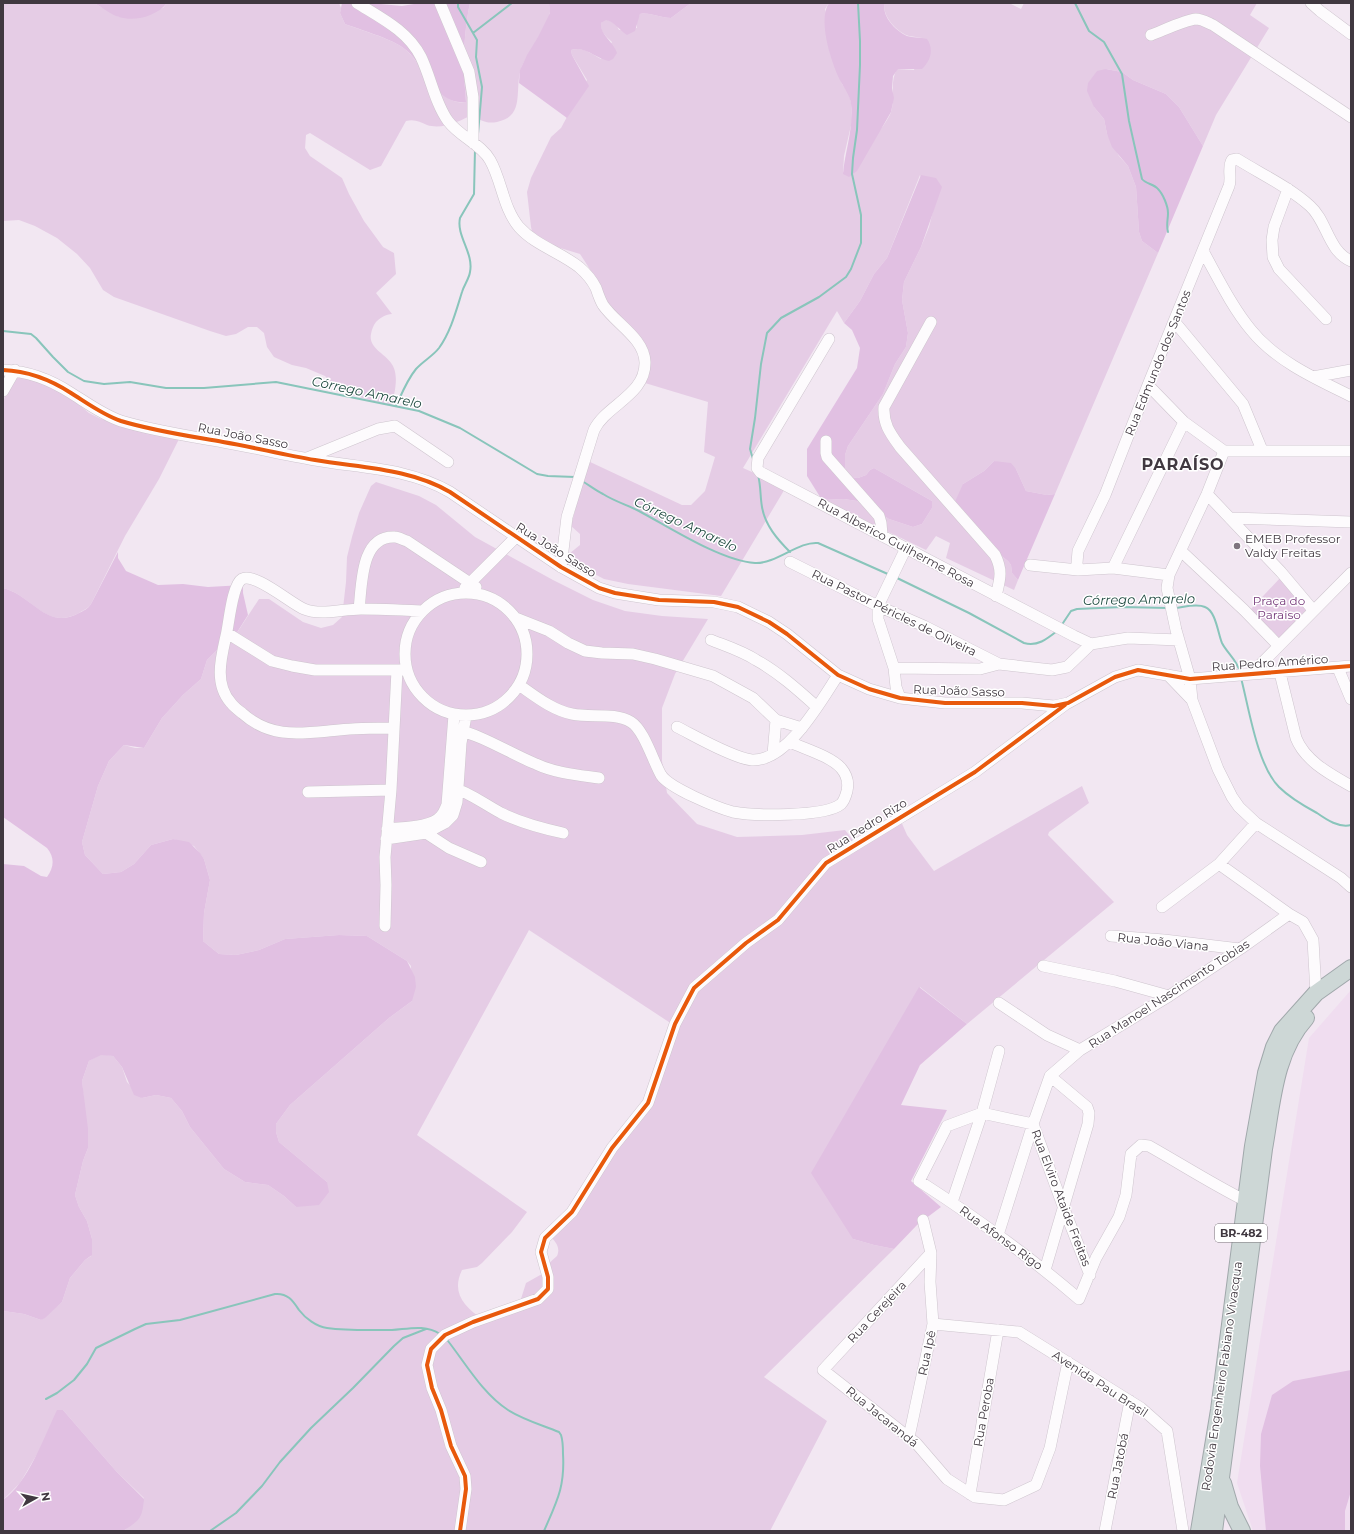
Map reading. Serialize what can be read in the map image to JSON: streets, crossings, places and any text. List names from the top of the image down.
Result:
{
  "streets": {
    "highway": ["BR-482", "Rodovia Engenheiro Fabiano Vivacqua"],
    "street": [
      "Rua Edmundo dos Santos",
      "Rua João Sasso",
      "Rua Alberico Guilherme Rosa",
      "Rua Pastor Péricles de Oliveira",
      "Rua Pedro Américo",
      "Rua Pedro Rizo",
      "Rua João Viana",
      "Rua Manoel Nascimento Tobias",
      "Rua Elviro Ataide Freitas",
      "Rua Afonso Rigo",
      "Rua Cerejeira",
      "Rua Ipê",
      "Avenida Pau Brasil",
      "Rua Peroba",
      "Rua Jacarandá",
      "Rua Jatobá"
    ]
  },
  "crossings": [
    ["Rua João Sasso", "Rua Pedro Américo"],
    ["Rua João Sasso", "Rua Pedro Rizo"],
    ["Rua João Viana", "Rua Manoel Nascimento Tobias"],
    ["Rua Elviro Ataide Freitas", "Rua Afonso Rigo"],
    ["Rua Cerejeira", "Rua Ipê"],
    ["Rua Cerejeira", "Rua Jacarandá"],
    ["Rua Ipê", "Avenida Pau Brasil"],
    ["Rua Ipê", "Rua Jacarandá"],
    ["Avenida Pau Brasil", "Rua Peroba"],
    ["Avenida Pau Brasil", "Rua Jacarandá"],
    ["Avenida Pau Brasil", "Rua Jatobá"],
    ["Rua Peroba", "Rua Jacarandá"]
  ],
  "districts": ["PARAÍSO"],
  "water": ["Córrego Amarelo"],
  "parks": ["Praça do Paraiso"],
  "places": ["EMEB Professor Valdy Freitas"],
  "north": "right"
}
